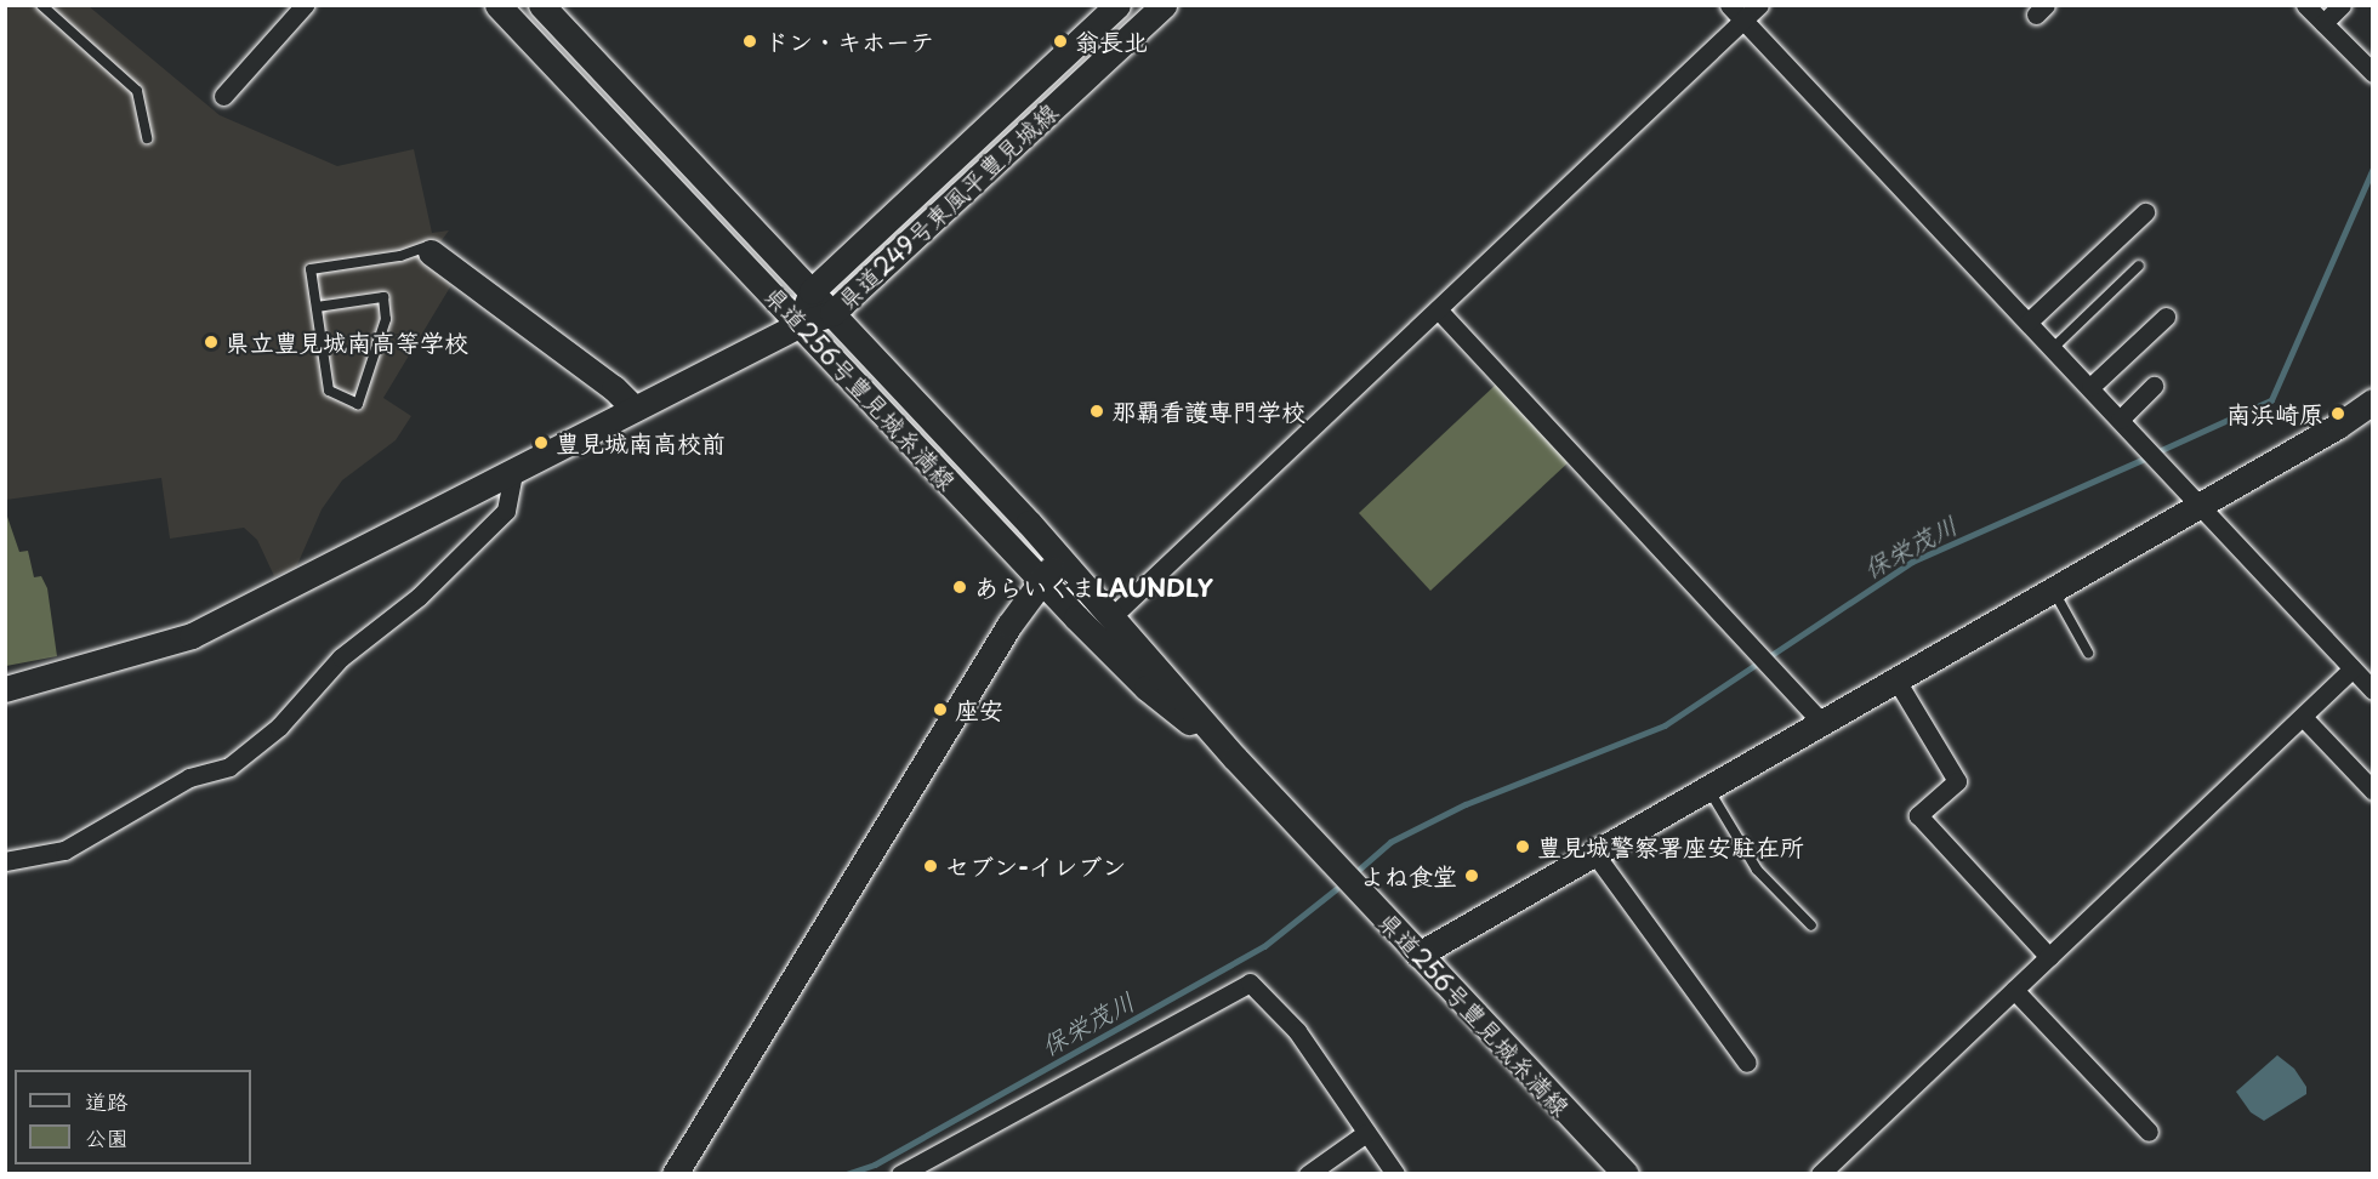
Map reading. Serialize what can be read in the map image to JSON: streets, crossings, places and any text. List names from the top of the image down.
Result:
{
  "streets": {
    "main road": ["県道249号東風平豊見城線", "県道256号豊見城糸満線"]
  },
  "crossings": [
    ["県道249号東風平豊見城線", "県道256号豊見城糸満線"]
  ],
  "water": ["保栄茂川"],
  "places": [
    "ドン・キホーテ",
    "翁長北",
    "県立豊見城南高等学校",
    "那覇看護専門学校",
    "南浜崎原",
    "豊見城南高校前",
    "あらいぐまLAUNDLY",
    "座安",
    "豊見城警察署座安駐在所",
    "セブン-イレブン",
    "よね食堂"
  ],
  "legend": ["道路", "公園"]
}
